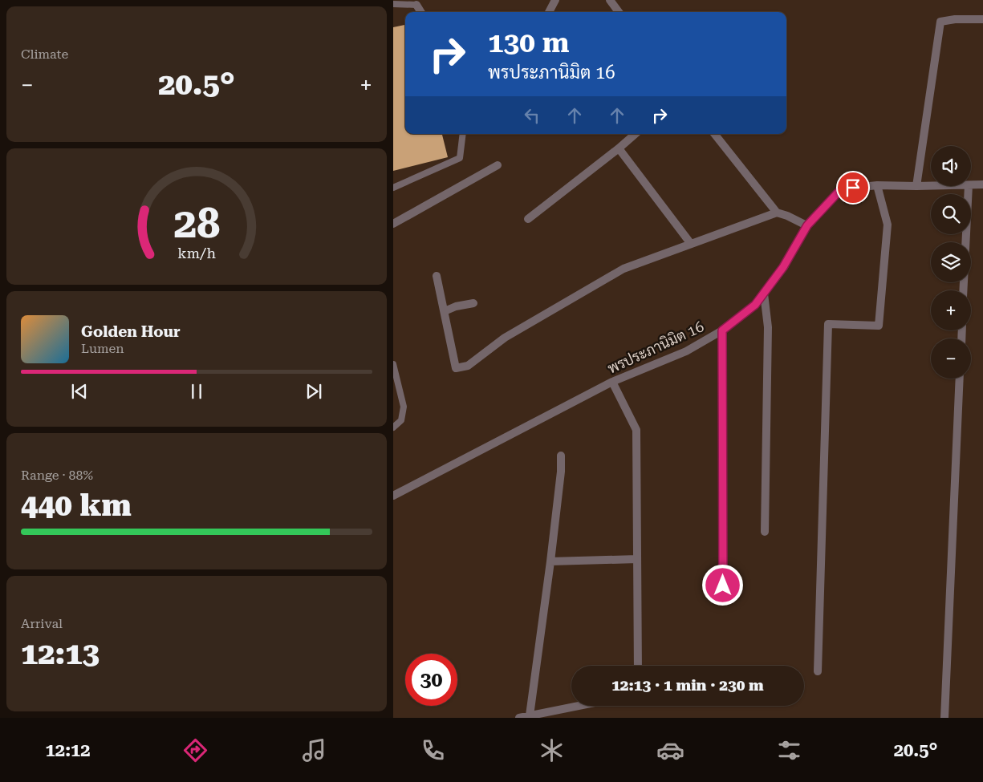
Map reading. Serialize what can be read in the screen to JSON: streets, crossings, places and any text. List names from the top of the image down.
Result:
{
  "streets": {
    "street": ["พรประภานิมิต 16"]
  },
  "page": {
    "tile": [
      "Climate",
      ["Range · 88%", "440 km"],
      ["Arrival", "12:13"]
    ],
    "turn": ["130 m", "พรประภานิมิต 16"],
    "heat": ["−", "20.5°", "+"],
    "map_buttons": ["+", "−"],
    "song": ["Golden Hour", "Lumen"],
    "limit": "30",
    "trip": "12:13 · 1 min · 230 m",
    "tabs": ["12:12", "20.5°"],
    "gauge": ["28", "km/h"]
  }
}
